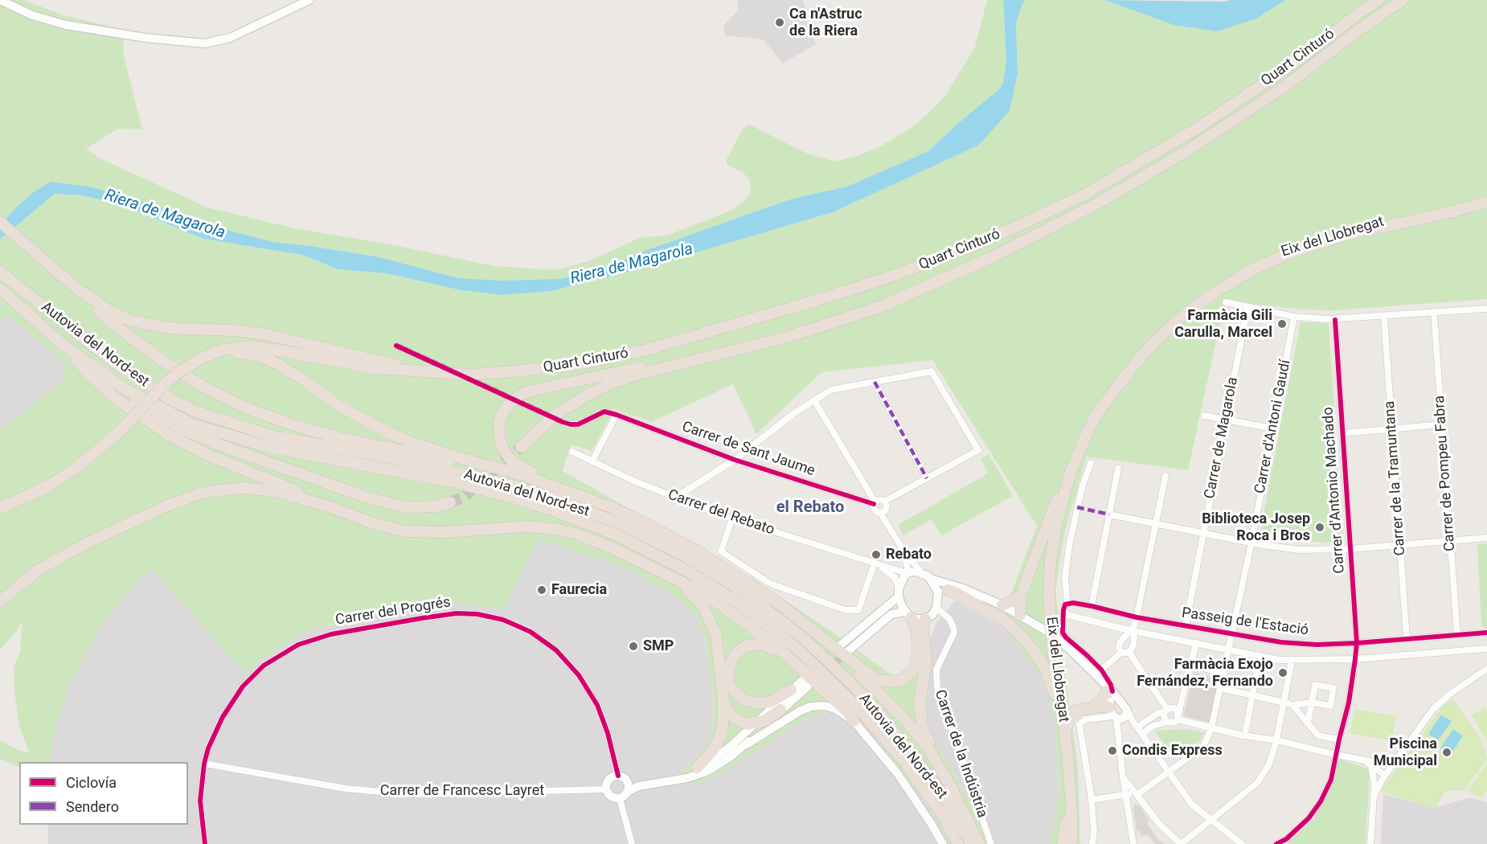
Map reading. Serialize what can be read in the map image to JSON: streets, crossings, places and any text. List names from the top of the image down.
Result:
{
  "streets": {
    "highway": ["Quart Cinturó", "Eix del Llobregat", "Autovia del Nord-est"],
    "street": [
      "Carrer d'Antoni Gaudí",
      "Carrer de Magarola",
      "Carrer de Sant Jaume",
      "Carrer de Pompeu Fabra",
      "Carrer de la Tramuntana",
      "Carrer d'Antonio Machado",
      "Carrer del Rebato",
      "Carrer del Progrés",
      "Passeig de l'Estació",
      "Carrer de la Indústria",
      "Carrer de Francesc Layret"
    ]
  },
  "crossings": [
    ["Carrer d'Antoni Gaudí", "Passeig de l'Estació"],
    ["Carrer de Magarola", "Passeig de l'Estació"],
    ["Carrer de Pompeu Fabra", "Passeig de l'Estació"],
    ["Carrer de la Tramuntana", "Passeig de l'Estació"],
    ["Carrer d'Antonio Machado", "Passeig de l'Estació"],
    ["Carrer del Rebato", "Carrer de la Indústria"],
    ["Carrer del Progrés", "Carrer de Francesc Layret"]
  ],
  "districts": ["el Rebato"],
  "water": ["Riera de Magarola"],
  "places": [
    "Ca n'Astruc de la Riera",
    "Farmàcia Gili Carulla, Marcel",
    "Biblioteca Josep Roca i Bros",
    "Rebato",
    "Faurecia",
    "SMP",
    "Farmàcia Exojo Fernández, Fernando",
    "Condis Express",
    "Piscina Municipal"
  ],
  "legend": ["Ciclovía", "Sendero"]
}
